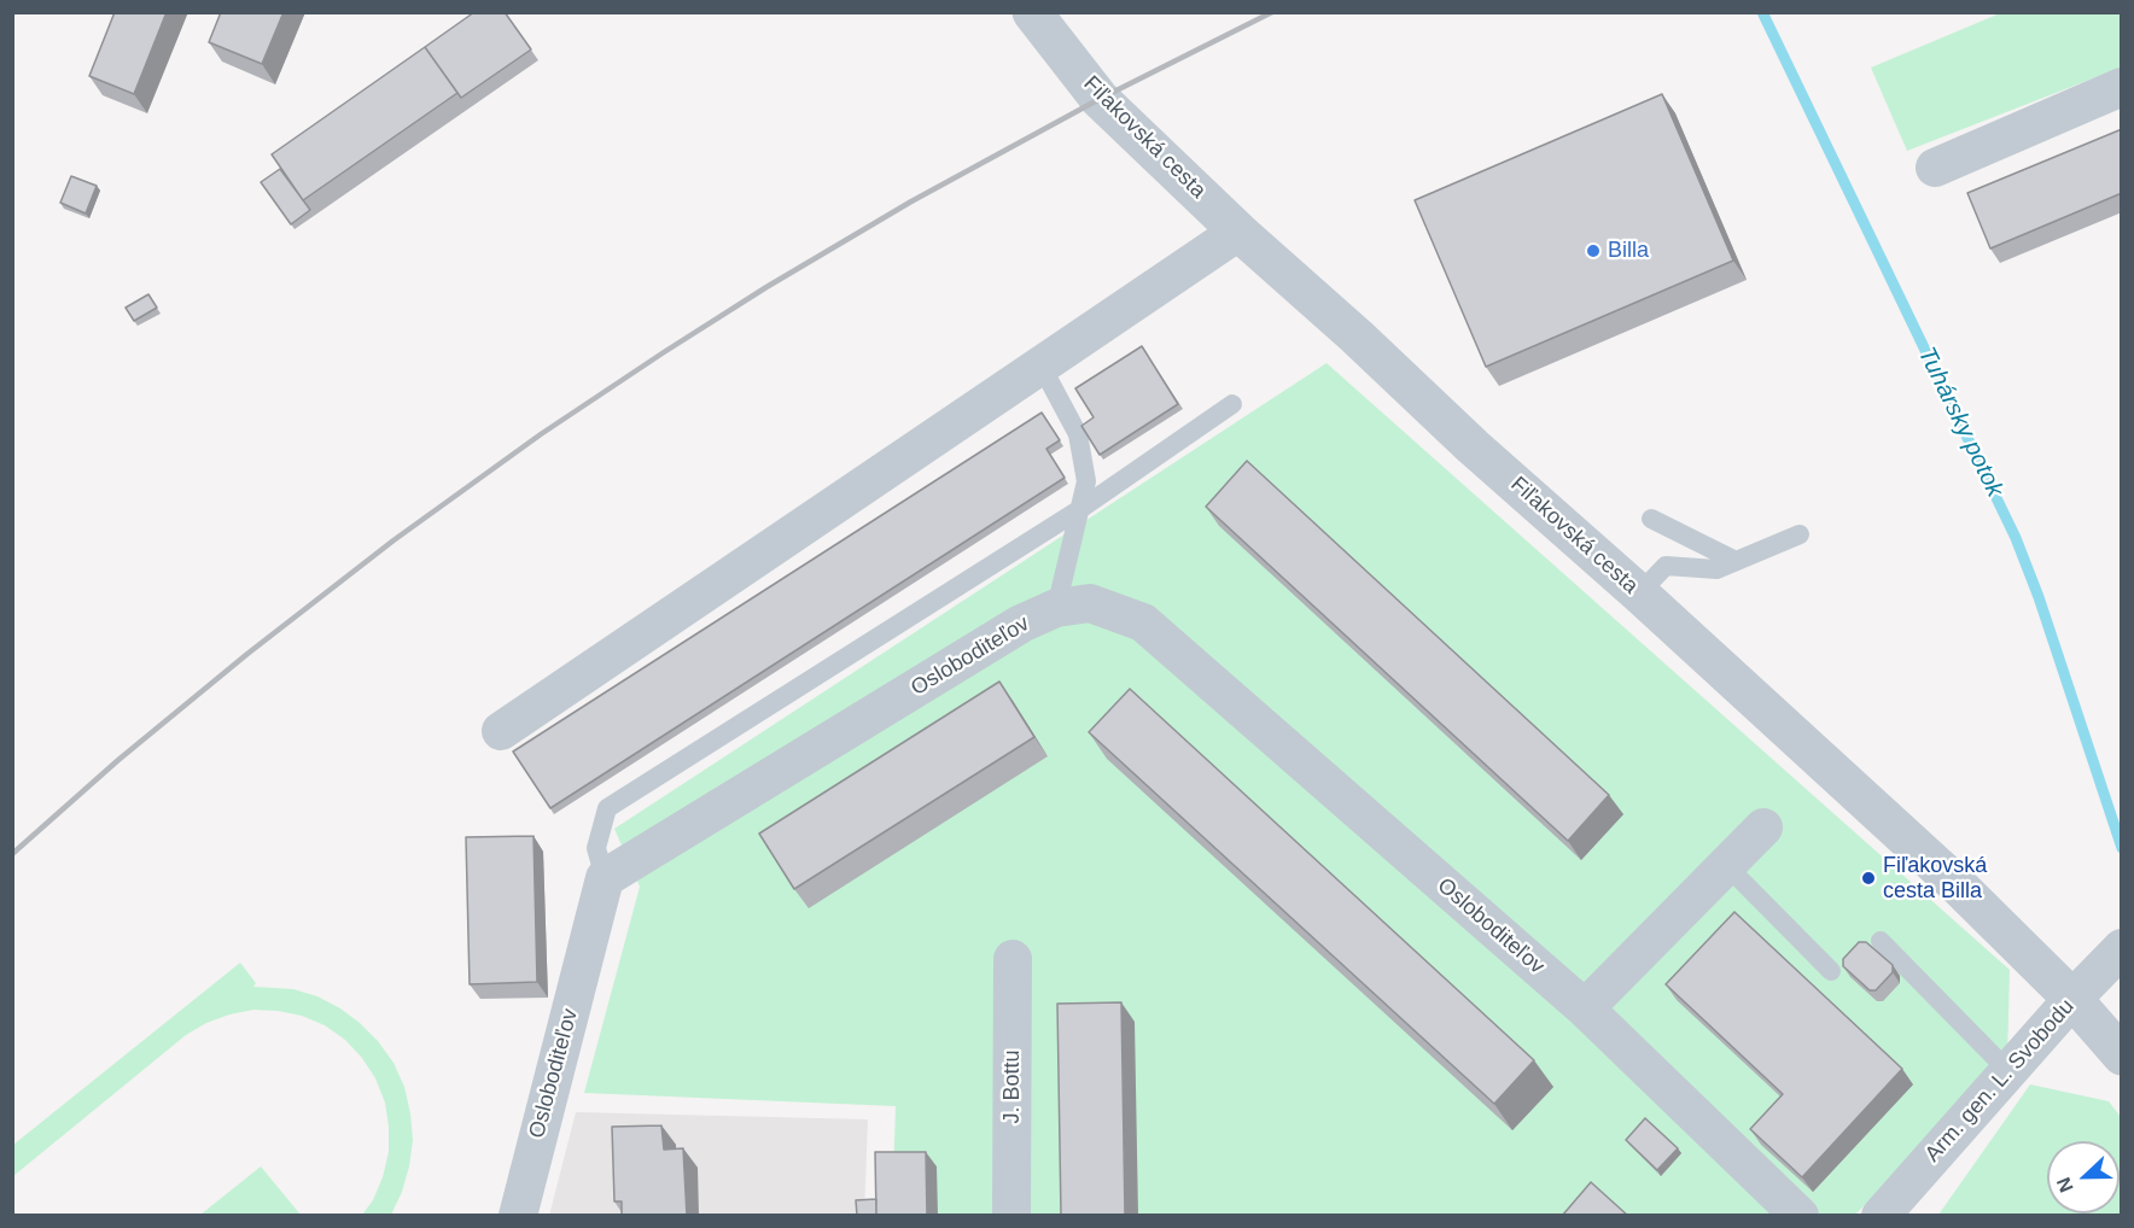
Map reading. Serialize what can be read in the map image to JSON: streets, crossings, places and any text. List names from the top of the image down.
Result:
{
  "streets": {
    "street": [
      "Fiľakovská cesta",
      "Osloboditeľov",
      "Arm. gen. L. Svobodu",
      "J. Bottu"
    ]
  },
  "crossings": [
    ["Fiľakovská cesta", "Arm. gen. L. Svobodu"]
  ],
  "water": ["Tuhársky potok"],
  "places": ["Billa", "Fiľakovská cesta Billa"],
  "north": "left"
}
